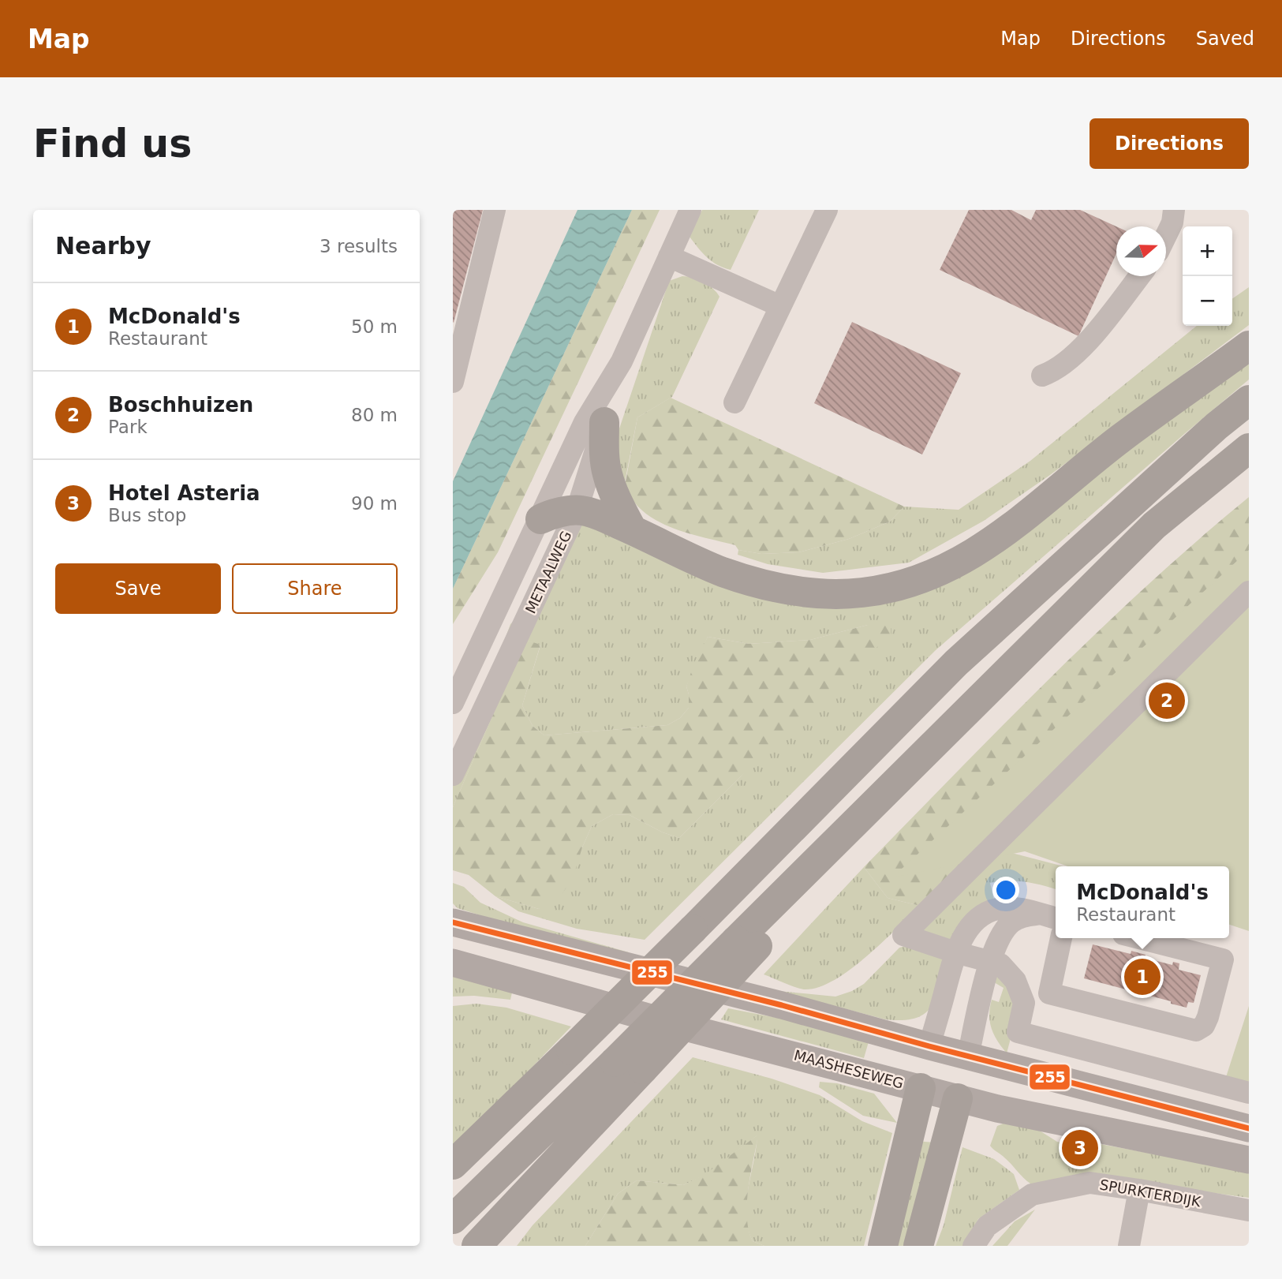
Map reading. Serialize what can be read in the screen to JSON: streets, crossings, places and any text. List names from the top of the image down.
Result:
{
  "streets": {
    "main road": ["MAASHESEWEG"],
    "street": ["METAALWEG", "SPURKTERDIJK"]
  },
  "lines": ["transit line 255"],
  "north": "right",
  "page": {
    "header": "Map",
    "nav": ["Map", "Directions", "Saved"],
    "buttons": [
      "Directions",
      ["Save", "Share"]
    ],
    "title": "Find us",
    "heading": ["Nearby", "3 results"],
    "map_buttons": ["+", "−"],
    "list": [
      {
        "mark": "1",
        "name": "McDonald's",
        "note": "Restaurant",
        "value": "50 m"
      },
      {
        "mark": "2",
        "name": "Boschhuizen",
        "note": "Park",
        "value": "80 m"
      },
      {
        "mark": "3",
        "name": "Hotel Asteria",
        "note": "Bus stop",
        "value": "90 m"
      }
    ],
    "pins": ["2", "1", "3"],
    "popup": ["McDonald's", "Restaurant"]
  }
}
